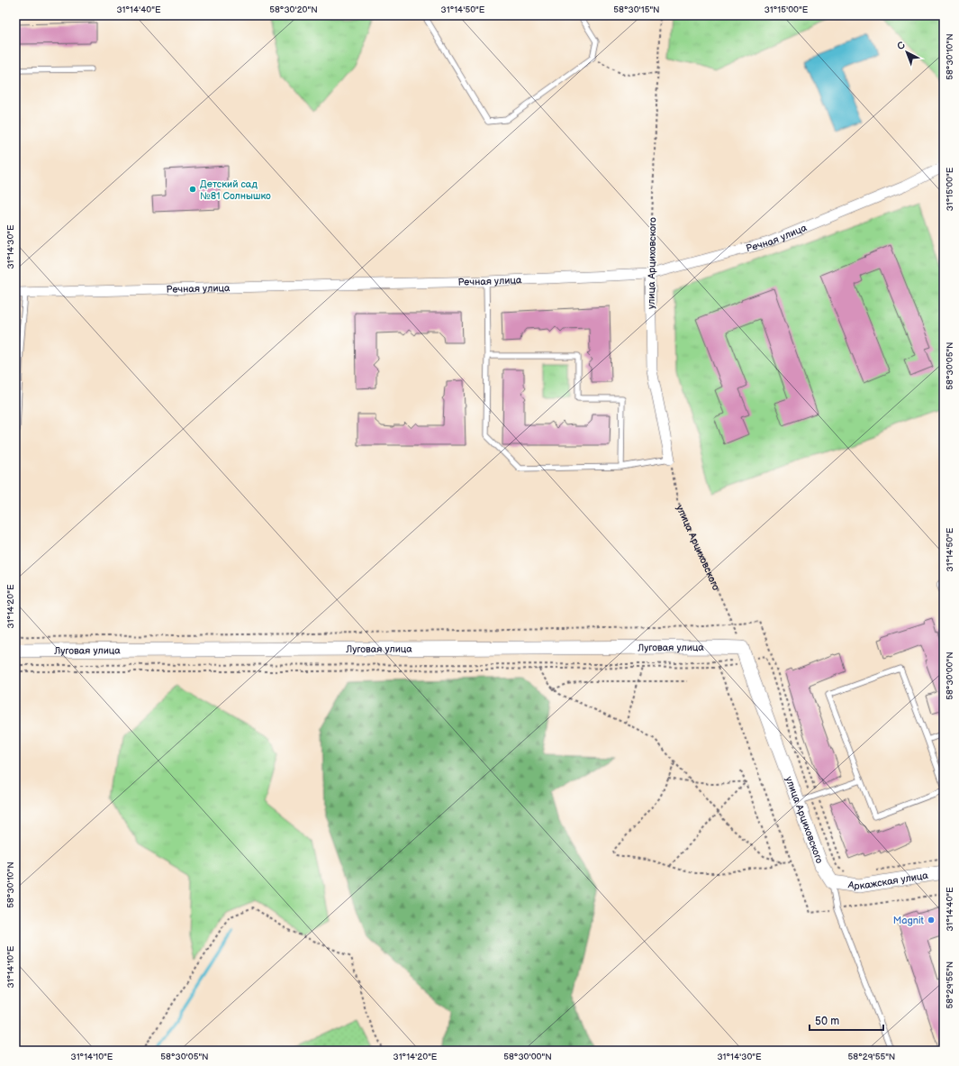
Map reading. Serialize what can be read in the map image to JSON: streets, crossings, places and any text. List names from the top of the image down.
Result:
{
  "streets": {
    "street": [
      "Речная улица",
      "улица Арциховского",
      "Луговая улица",
      "Аркажская улица"
    ]
  },
  "crossings": [
    ["Речная улица", "улица Арциховского"],
    ["улица Арциховского", "Луговая улица"],
    ["улица Арциховского", "Аркажская улица"]
  ],
  "places": ["Детский сад №81 Солнышко", "Magnit"],
  "scale_bar": "50 m",
  "north": "top left",
  "coordinates": [
    "31°14'40\"E",
    "58°30'20\"N",
    "31°14'50\"E",
    "58°30'15\"N",
    "31°15'00\"E",
    "58°30'10\"N",
    "31°14'30\"E",
    "58°30'05\"N",
    "31°14'20\"E",
    "58°30'00\"N",
    "31°14'10\"E",
    "58°29'55\"N"
  ]
}
